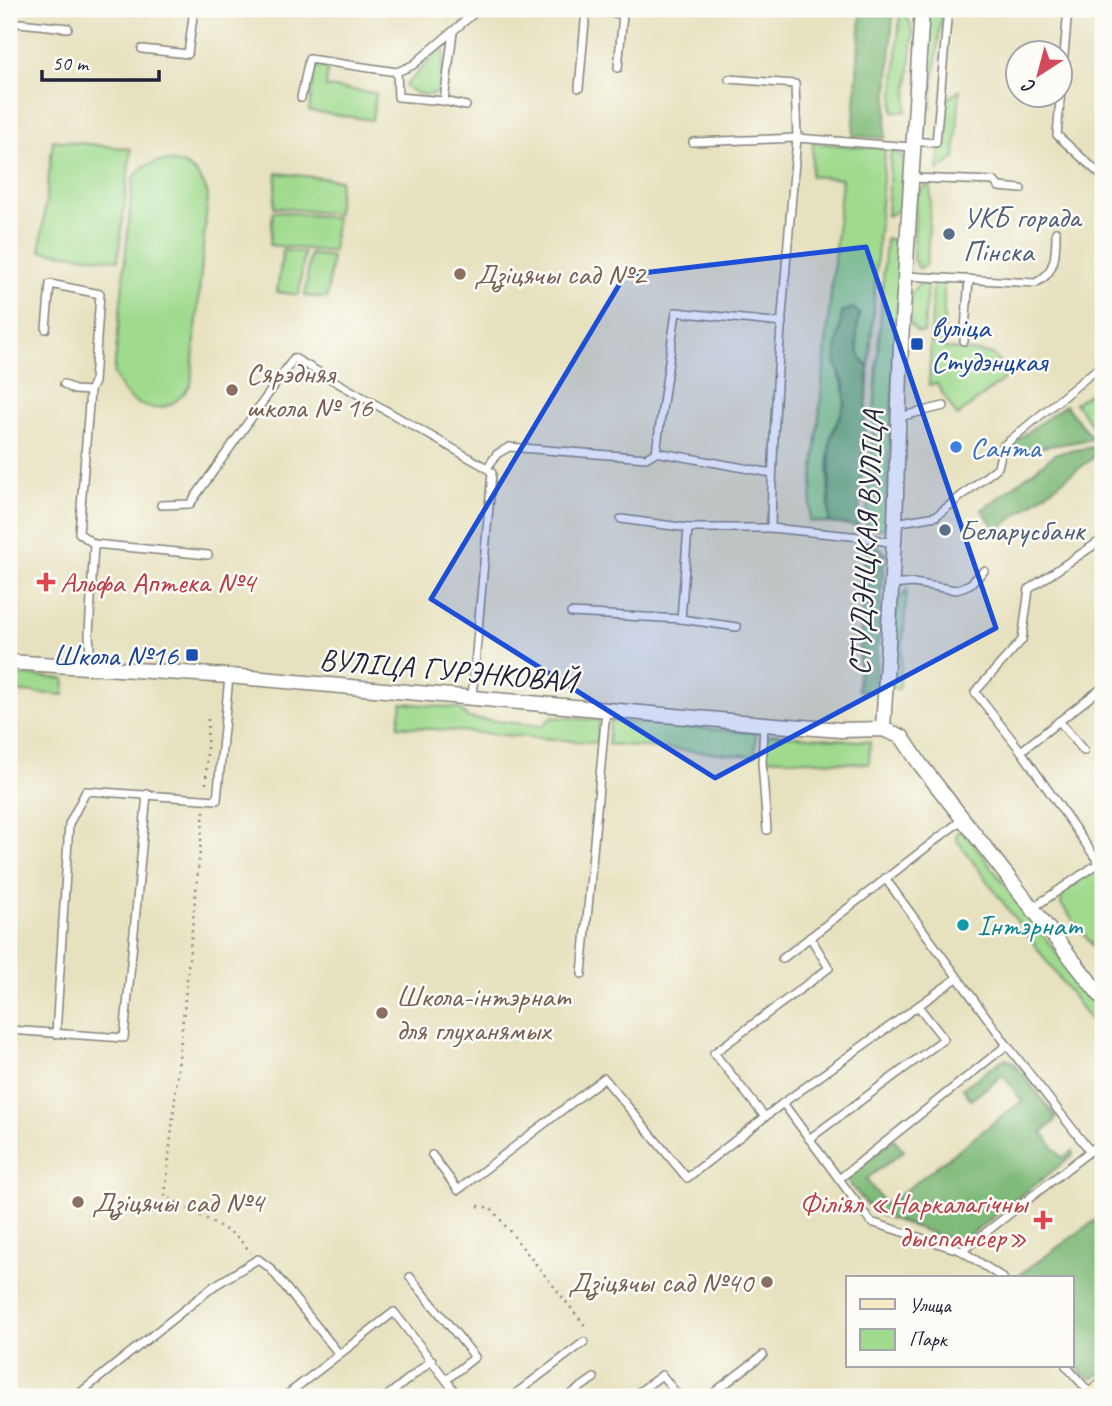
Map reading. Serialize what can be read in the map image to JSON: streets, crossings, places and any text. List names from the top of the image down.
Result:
{
  "streets": {
    "street": ["СТУДЭНЦКАЯ ВУЛІЦА", "ВУЛІЦА ГУРЭНКОВАЙ"]
  },
  "crossings": [
    ["СТУДЭНЦКАЯ ВУЛІЦА", "ВУЛІЦА ГУРЭНКОВАЙ"]
  ],
  "places": {
    "other": [
      "УКБ горада Пінска",
      "Дзіцячы сад №2",
      "Сярэдняя школа № 16",
      "Санта",
      "Беларусбанк",
      "Інтэрнат",
      "Школа-інтэрнат для глуханямых",
      "Дзіцячы сад №4",
      "Дзіцячы сад №40"
    ],
    "transit": ["вуліца Студэнцкая", "Школа №16"],
    "health": ["Альфа Аптека №4", "Філіял «Наркалагічны дыспансер»"]
  },
  "legend": ["Улица", "Парк"],
  "scale_bar": "50 m",
  "north": "bottom left"
}
